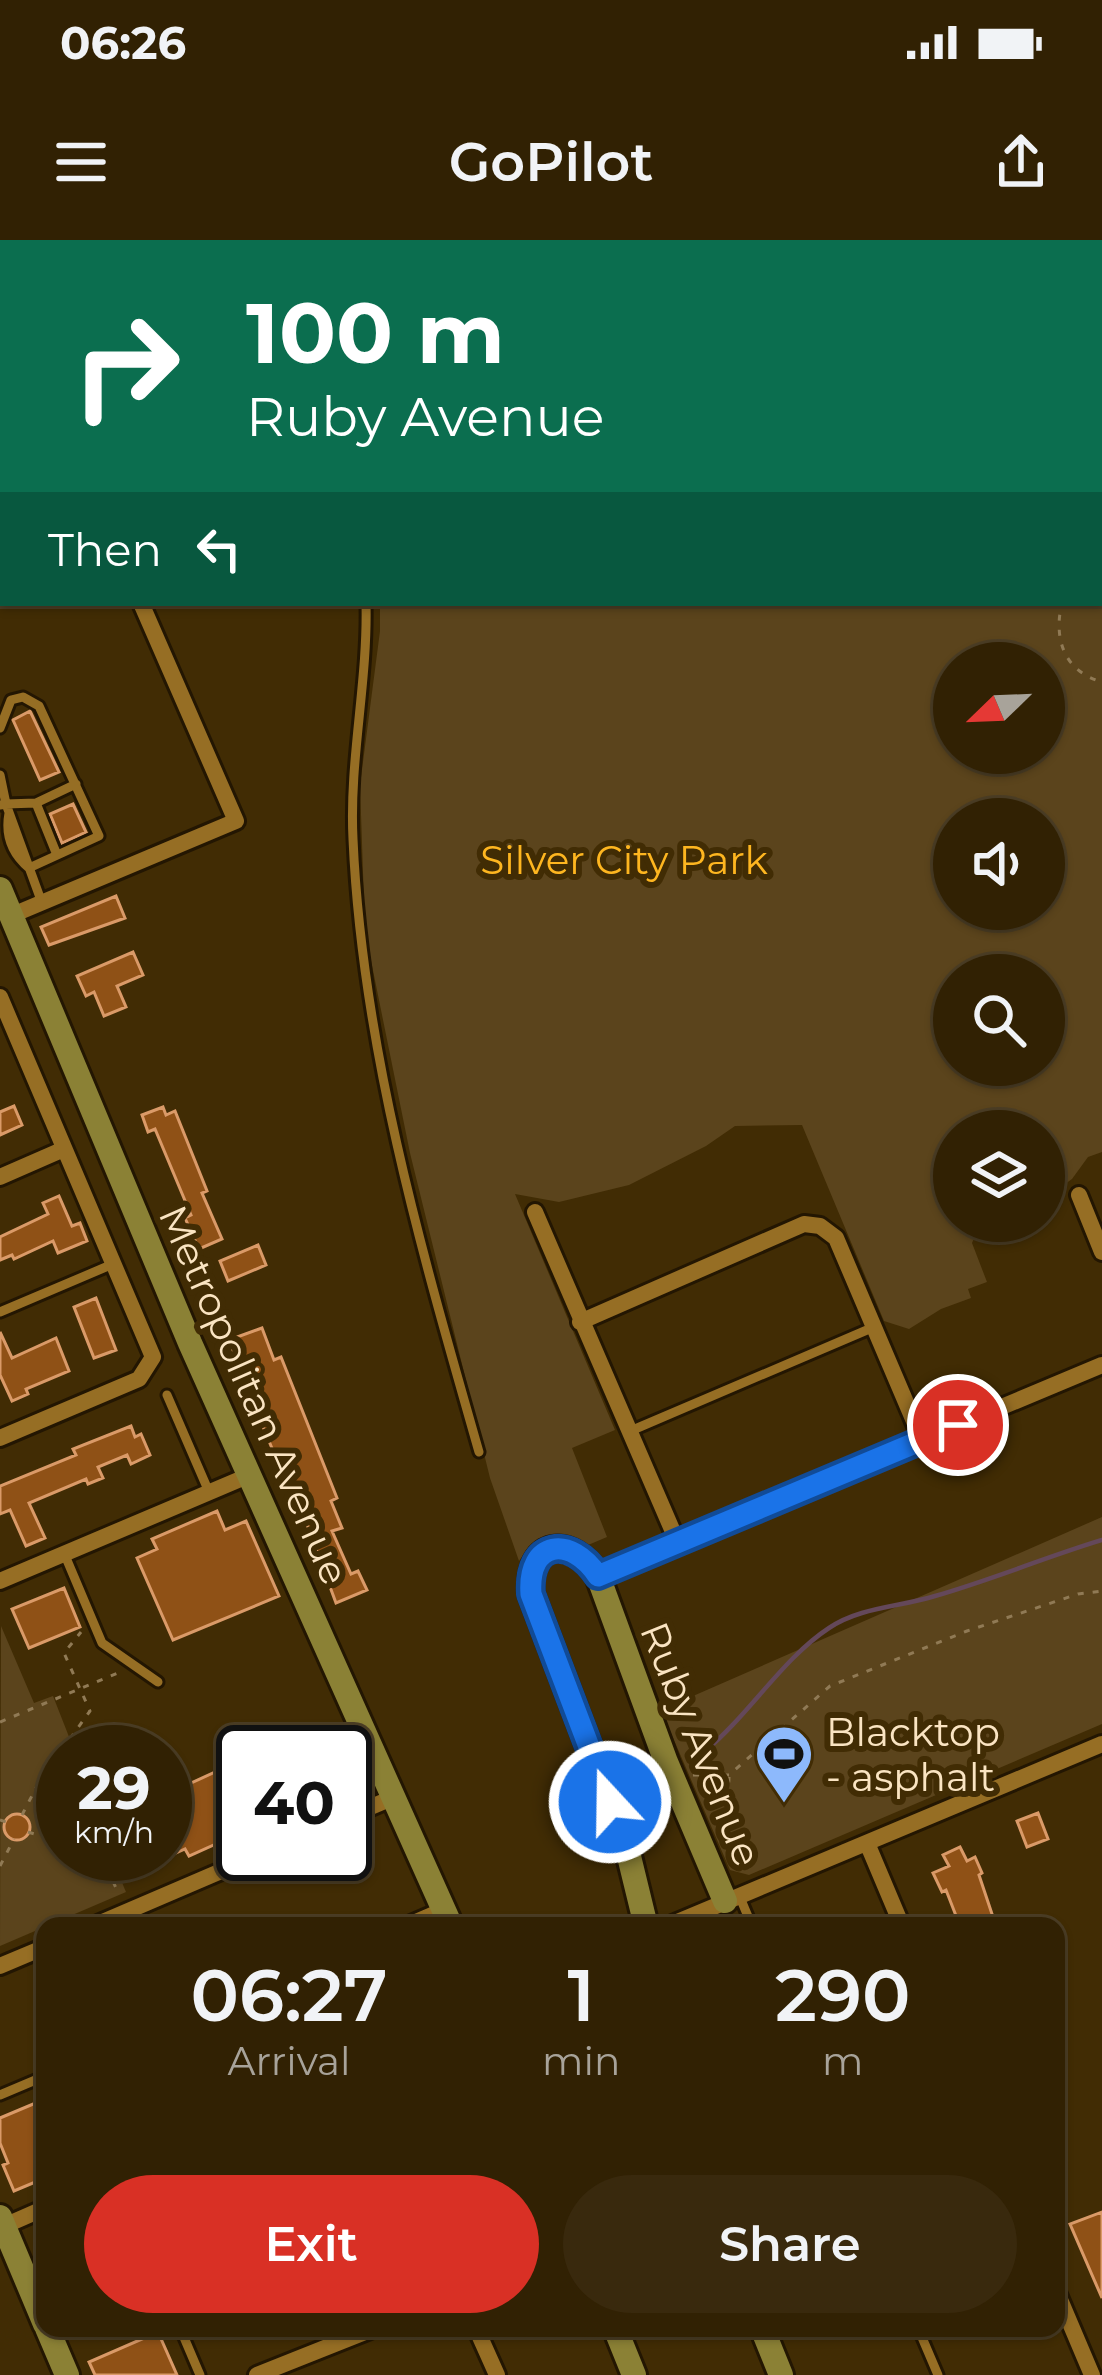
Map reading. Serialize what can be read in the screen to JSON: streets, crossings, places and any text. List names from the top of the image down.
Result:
{
  "streets": {
    "main road": ["Metropolitan Avenue", "Ruby Avenue"]
  },
  "parks": ["Silver City Park"],
  "places": {
    "sports": ["Blacktop - asphalt"]
  },
  "north": "bottom left",
  "page": {
    "status": "06:26",
    "header": "GoPilot",
    "turn": ["100 m", "Ruby Avenue"],
    "then": "Then",
    "speed": "29 km/h",
    "limit": "40",
    "eta": [
      "06:27",
      "Arrival",
      "1",
      "min",
      "290",
      "m"
    ],
    "buttons": ["Exit", "Share"]
  }
}
